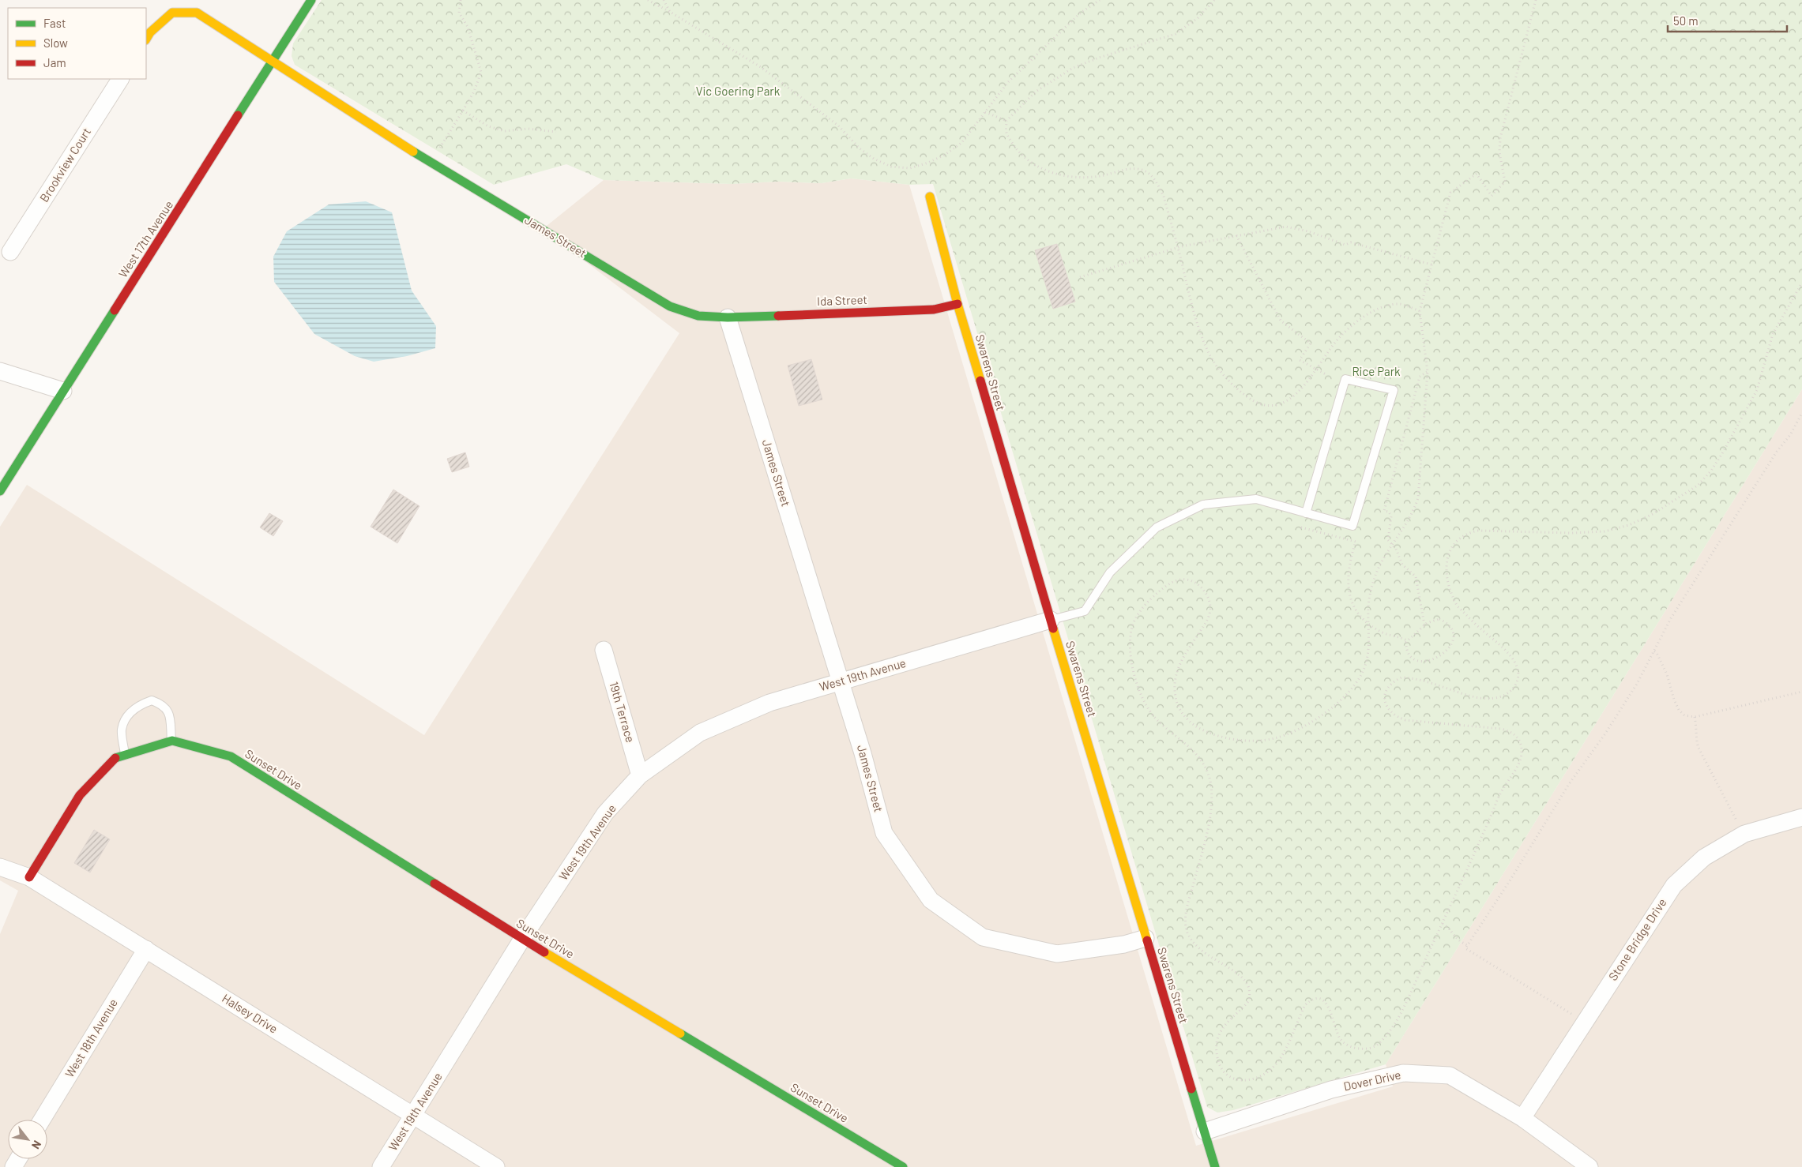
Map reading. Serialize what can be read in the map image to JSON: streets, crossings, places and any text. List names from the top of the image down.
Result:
{
  "streets": {
    "street": [
      "Brookview Court",
      "James Street",
      "West 17th Avenue",
      "Ida Street",
      "Swarens Street",
      "West 19th Avenue",
      "19th Terrace",
      "Sunset Drive",
      "Stone Bridge Drive",
      "Halsey Drive",
      "West 18th Avenue",
      "Dover Drive"
    ]
  },
  "crossings": [
    ["James Street", "West 17th Avenue"],
    ["James Street", "Ida Street"],
    ["James Street", "Swarens Street"],
    ["James Street", "West 19th Avenue"],
    ["Ida Street", "Swarens Street"],
    ["Swarens Street", "West 19th Avenue"],
    ["Swarens Street", "Dover Drive"],
    ["West 19th Avenue", "19th Terrace"],
    ["West 19th Avenue", "Sunset Drive"],
    ["West 19th Avenue", "Halsey Drive"],
    ["Stone Bridge Drive", "Dover Drive"],
    ["Halsey Drive", "West 18th Avenue"]
  ],
  "parks": ["Vic Goering Park", "Rice Park"],
  "legend": ["Fast", "Slow", "Jam"],
  "scale_bar": "50 m",
  "north": "bottom right"
}
